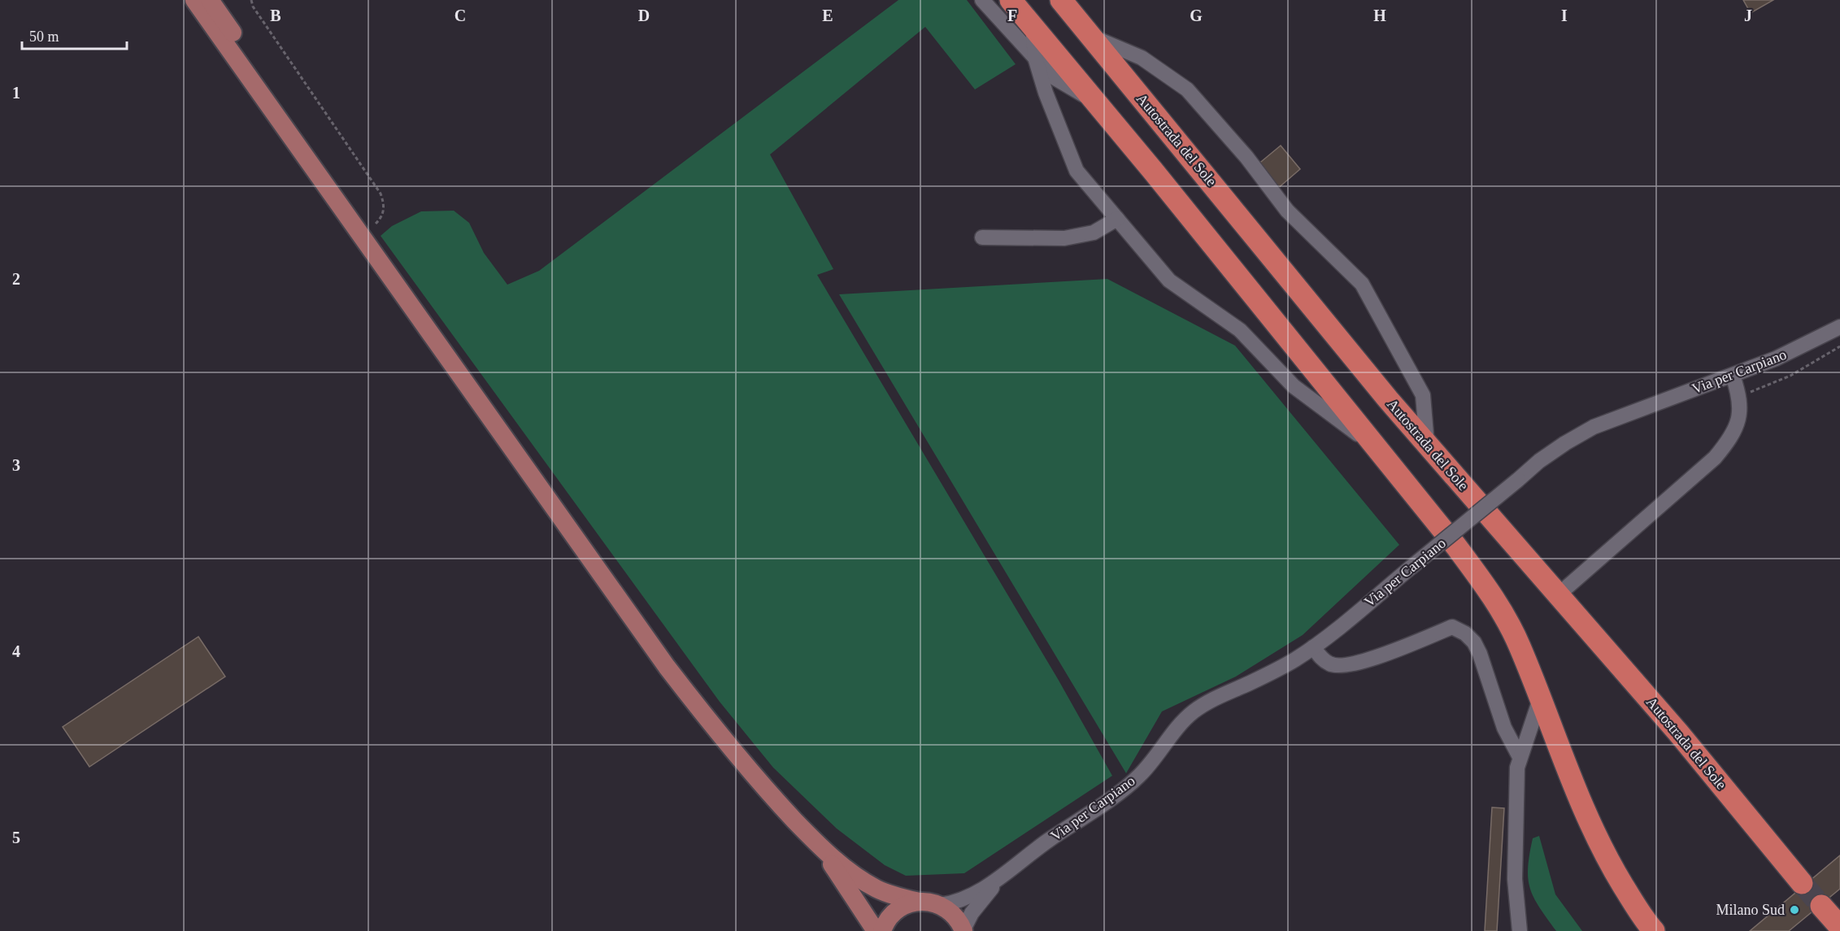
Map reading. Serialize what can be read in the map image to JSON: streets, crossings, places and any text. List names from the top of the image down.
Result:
{
  "streets": {
    "highway": ["Autostrada del Sole"],
    "street": ["Via per Carpiano"]
  },
  "places": ["Milano Sud"],
  "scale_bar": "50 m",
  "grid": {
    "columns": [
      "B",
      "C",
      "D",
      "E",
      "F",
      "G",
      "H",
      "I",
      "J"
    ],
    "rows": [
      "1",
      "2",
      "3",
      "4",
      "5"
    ]
  }
}
